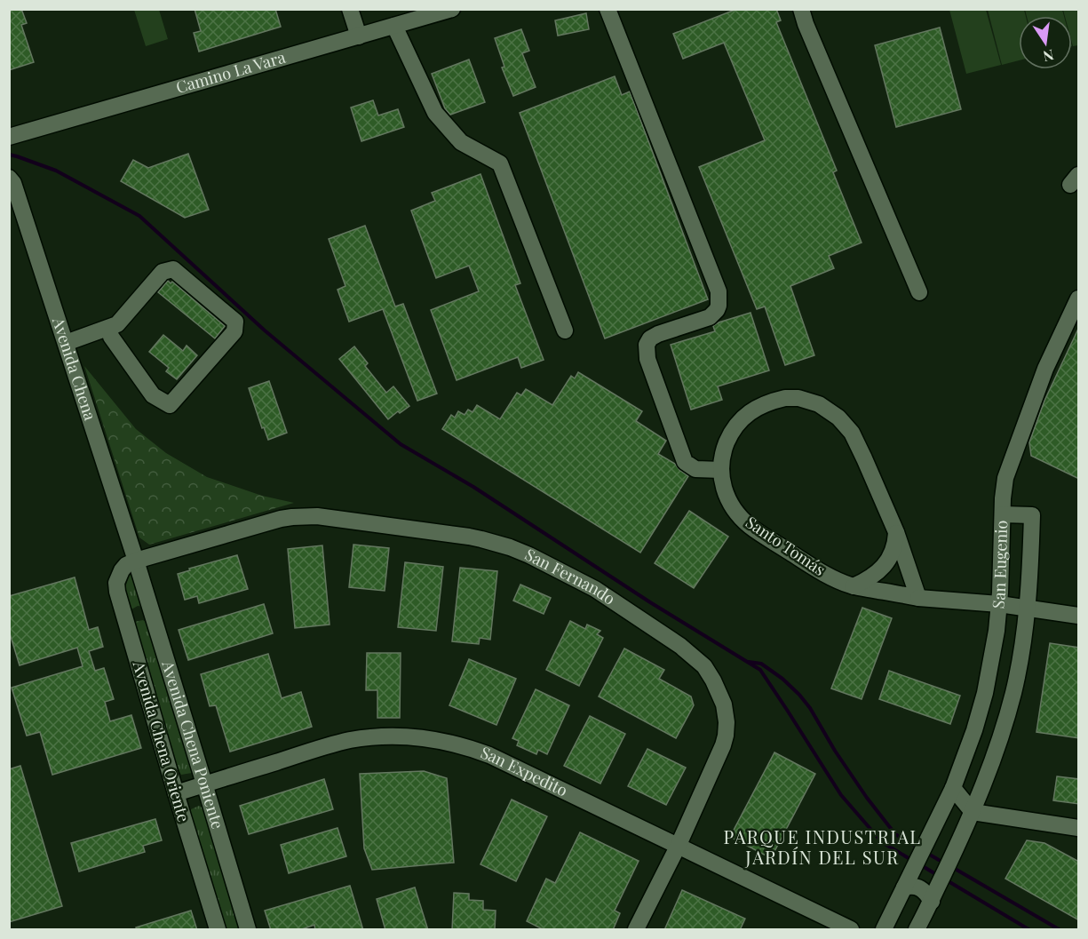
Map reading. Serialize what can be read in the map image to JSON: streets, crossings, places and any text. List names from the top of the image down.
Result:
{
  "streets": {
    "street": [
      "Camino La Vara",
      "Avenida Chena",
      "Santo Tomás",
      "San Eugenio",
      "San Fernando",
      "Avenida Chena Oriente",
      "Avenida Chena Poniente",
      "San Expedito"
    ]
  },
  "crossings": [
    ["Avenida Chena", "San Fernando"],
    ["Avenida Chena", "Avenida Chena Oriente"],
    ["Avenida Chena", "Avenida Chena Poniente"],
    ["Santo Tomás", "San Eugenio"],
    ["San Fernando", "Avenida Chena Oriente"],
    ["San Fernando", "Avenida Chena Poniente"],
    ["San Fernando", "San Expedito"],
    ["Avenida Chena Oriente", "Avenida Chena Poniente"],
    ["Avenida Chena Oriente", "San Expedito"],
    ["Avenida Chena Poniente", "San Expedito"]
  ],
  "districts": ["PARQUE INDUSTRIAL JARDÍN DEL SUR"],
  "north": "bottom"
}
